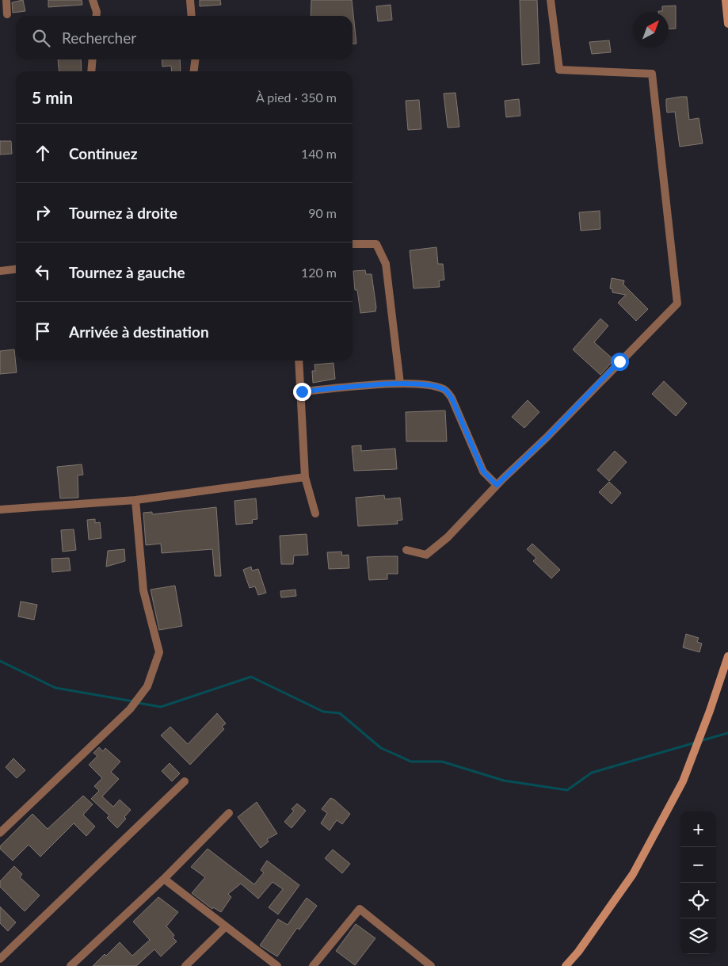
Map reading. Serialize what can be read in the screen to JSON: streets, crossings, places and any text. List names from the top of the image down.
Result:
{
  "north": "top right",
  "page": {
    "search": "Rechercher",
    "heading": ["5 min", "À pied · 350 m"],
    "list": [
      ["Continuez", "140 m"],
      ["Tournez à droite", "90 m"],
      ["Tournez à gauche", "120 m"],
      "Arrivée à destination"
    ],
    "map_buttons": ["+", "−"]
  }
}
